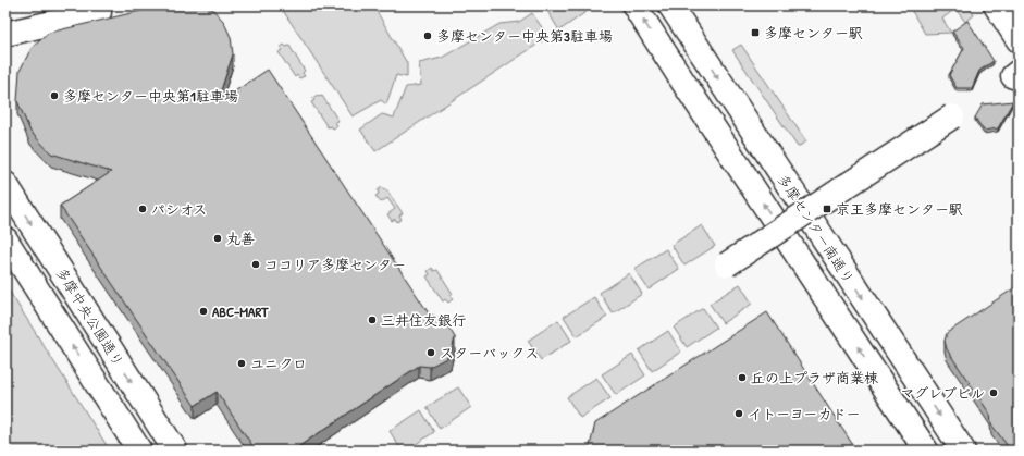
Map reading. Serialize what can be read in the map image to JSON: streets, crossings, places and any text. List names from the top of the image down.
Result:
{
  "streets": {
    "street": ["多摩センター南通り", "多摩中央公園通り"]
  },
  "places": {
    "transit": ["多摩センター駅", "京王多摩センター駅"],
    "other": [
      "多摩センター中央第3駐車場",
      "多摩センター中央第1駐車場",
      "パシオス",
      "丸善",
      "ココリア多摩センター",
      "ABC-MART",
      "三井住友銀行",
      "スターバックス",
      "ユニクロ",
      "丘の上プラザ商業棟",
      "マグレブビル",
      "イトーヨーカドー"
    ]
  }
}
